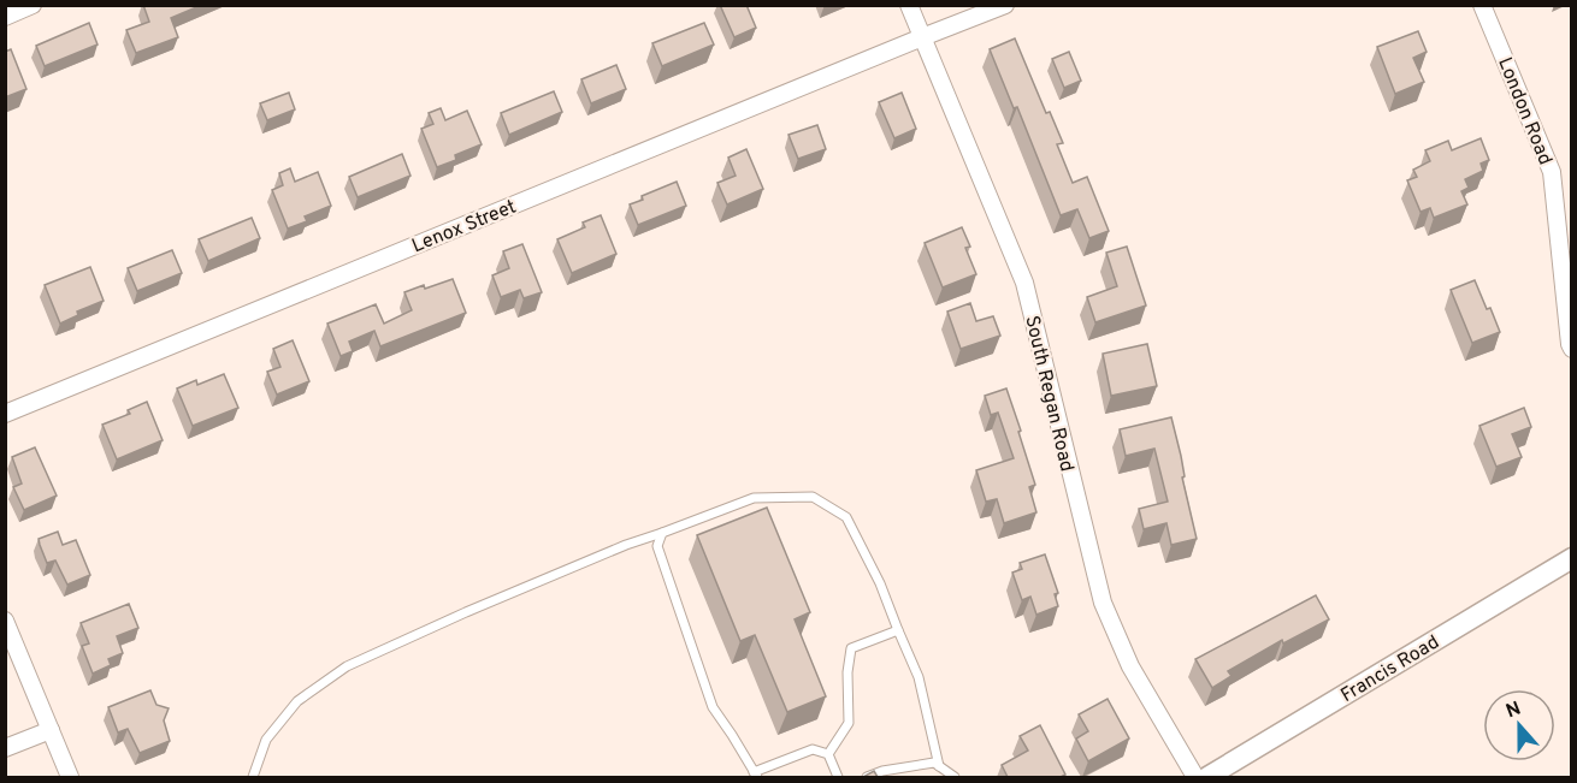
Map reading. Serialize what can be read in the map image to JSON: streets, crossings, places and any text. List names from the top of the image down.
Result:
{
  "streets": {
    "street": [
      "London Road",
      "Lenox Street",
      "South Regan Road",
      "Francis Road"
    ]
  },
  "crossings": [
    ["Lenox Street", "South Regan Road"]
  ],
  "north": "top"
}
